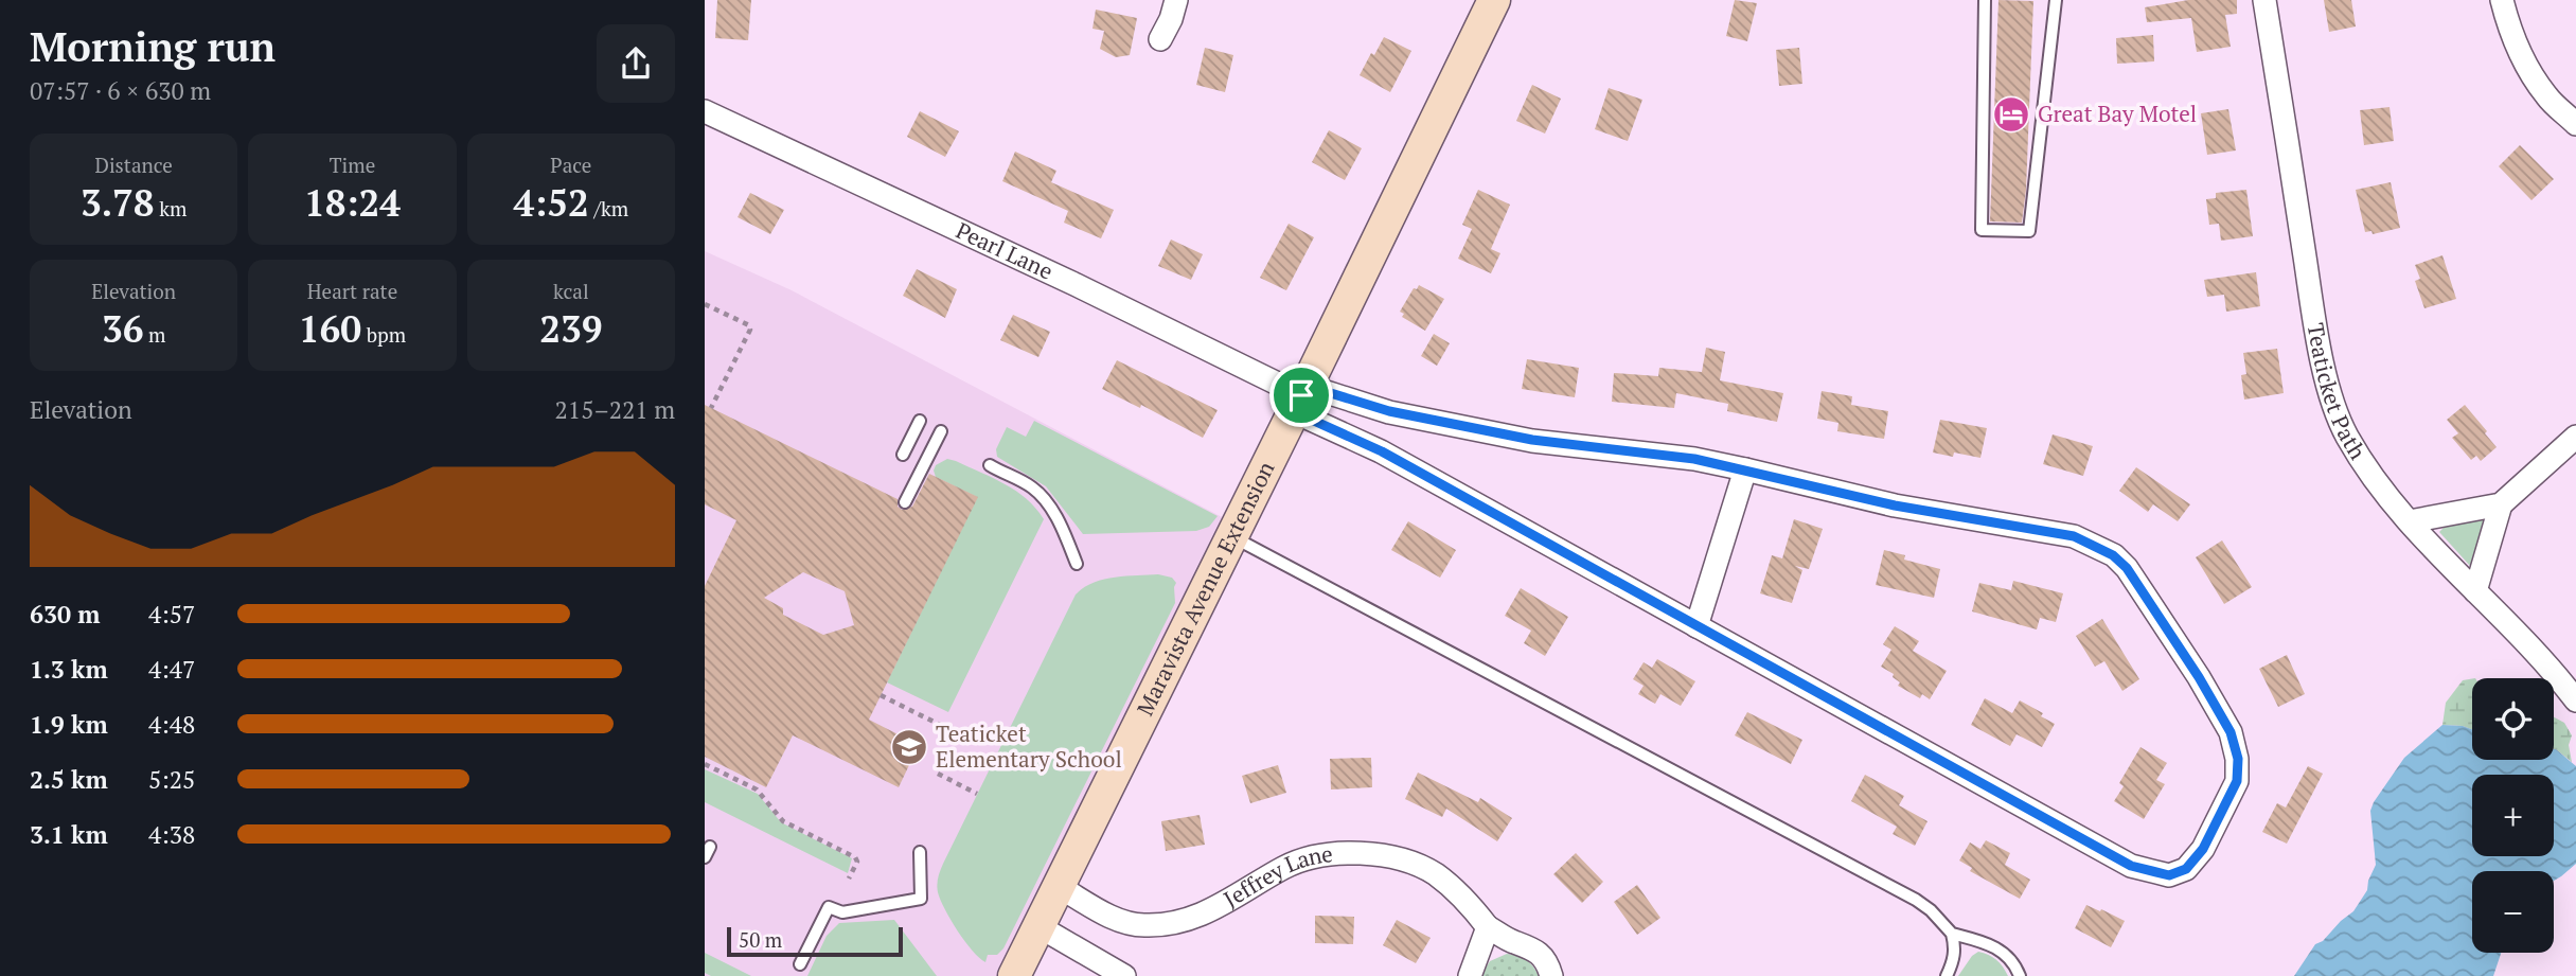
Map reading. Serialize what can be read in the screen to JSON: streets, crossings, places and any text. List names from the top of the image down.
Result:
{
  "streets": {
    "main road": ["Maravista Avenue Extension"],
    "street": ["Pearl Lane", "Teaticket Path", "Jeffrey Lane"]
  },
  "crossings": [
    ["Pearl Lane", "Maravista Avenue Extension"],
    ["Maravista Avenue Extension", "Jeffrey Lane"]
  ],
  "places": {
    "hotel": ["Great Bay Motel"],
    "school or university": ["Teaticket Elementary School"]
  },
  "scale_bar": "50 m",
  "page": {
    "heading": ["Morning run", "07:57 · 6 × 630 m"],
    "stats": [
      ["Distance", "3.78 km"],
      ["Time", "18:24"],
      ["Pace", "4:52 /km"],
      ["Elevation", "36 m"],
      ["Heart rate", "160 bpm"],
      ["kcal", "239"]
    ],
    "chart": ["Elevation", "215–221 m"],
    "list": [
      {
        "name": "630 m",
        "note": "4:57"
      },
      {
        "name": "1.3 km",
        "note": "4:47"
      },
      {
        "name": "1.9 km",
        "note": "4:48"
      },
      {
        "name": "2.5 km",
        "note": "5:25"
      },
      {
        "name": "3.1 km",
        "note": "4:38"
      }
    ],
    "map_buttons": ["+", "−"],
    "scale": "50 m"
  }
}
